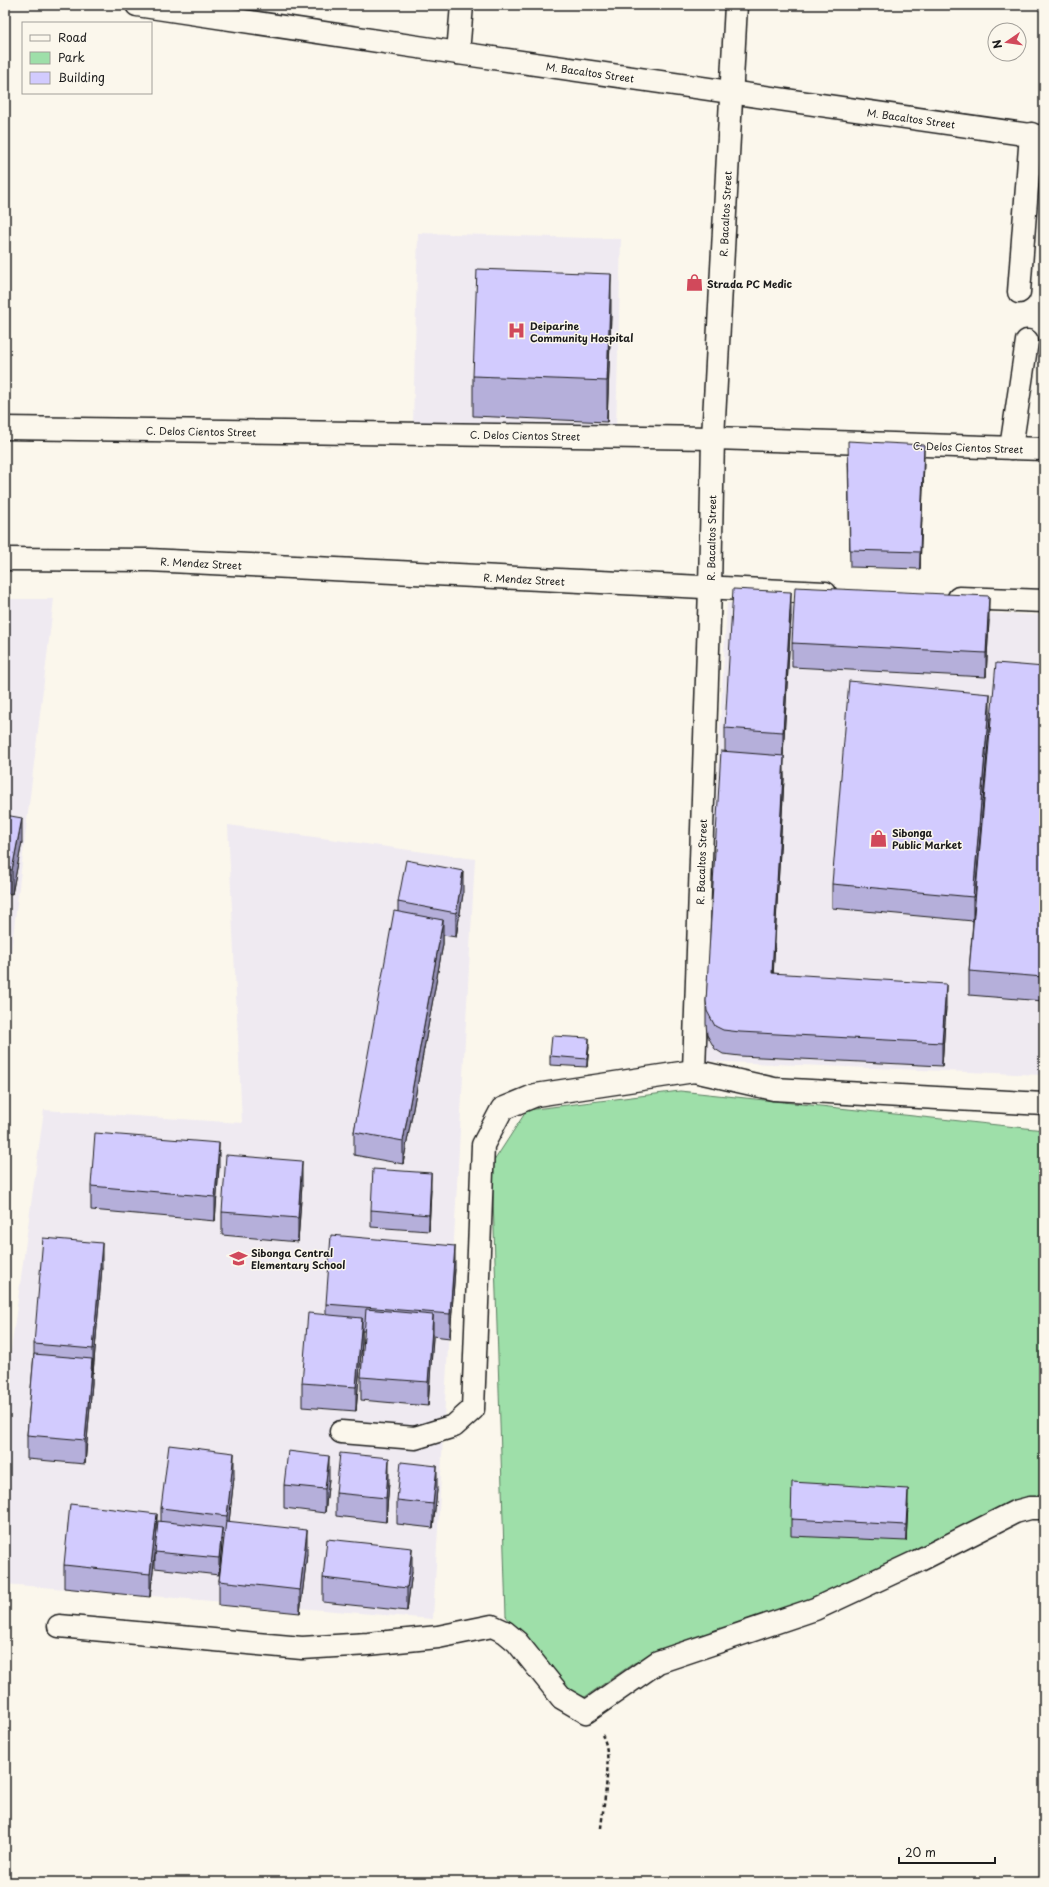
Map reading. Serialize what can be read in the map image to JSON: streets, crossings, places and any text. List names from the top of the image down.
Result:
{
  "streets": {
    "street": [
      "M. Bacaltos Street",
      "R. Bacaltos Street",
      "C. Delos Cientos Street",
      "R. Mendez Street"
    ]
  },
  "crossings": [
    ["M. Bacaltos Street", "R. Bacaltos Street"],
    ["R. Bacaltos Street", "C. Delos Cientos Street"],
    ["R. Bacaltos Street", "R. Mendez Street"]
  ],
  "places": {
    "shop": ["Strada PC Medic", "Sibonga Public Market"],
    "hospital": ["Deiparine Community Hospital"],
    "school or university": ["Sibonga Central Elementary School"]
  },
  "legend": ["Road", "Park", "Building"],
  "scale_bar": "20 m",
  "north": "left"
}
